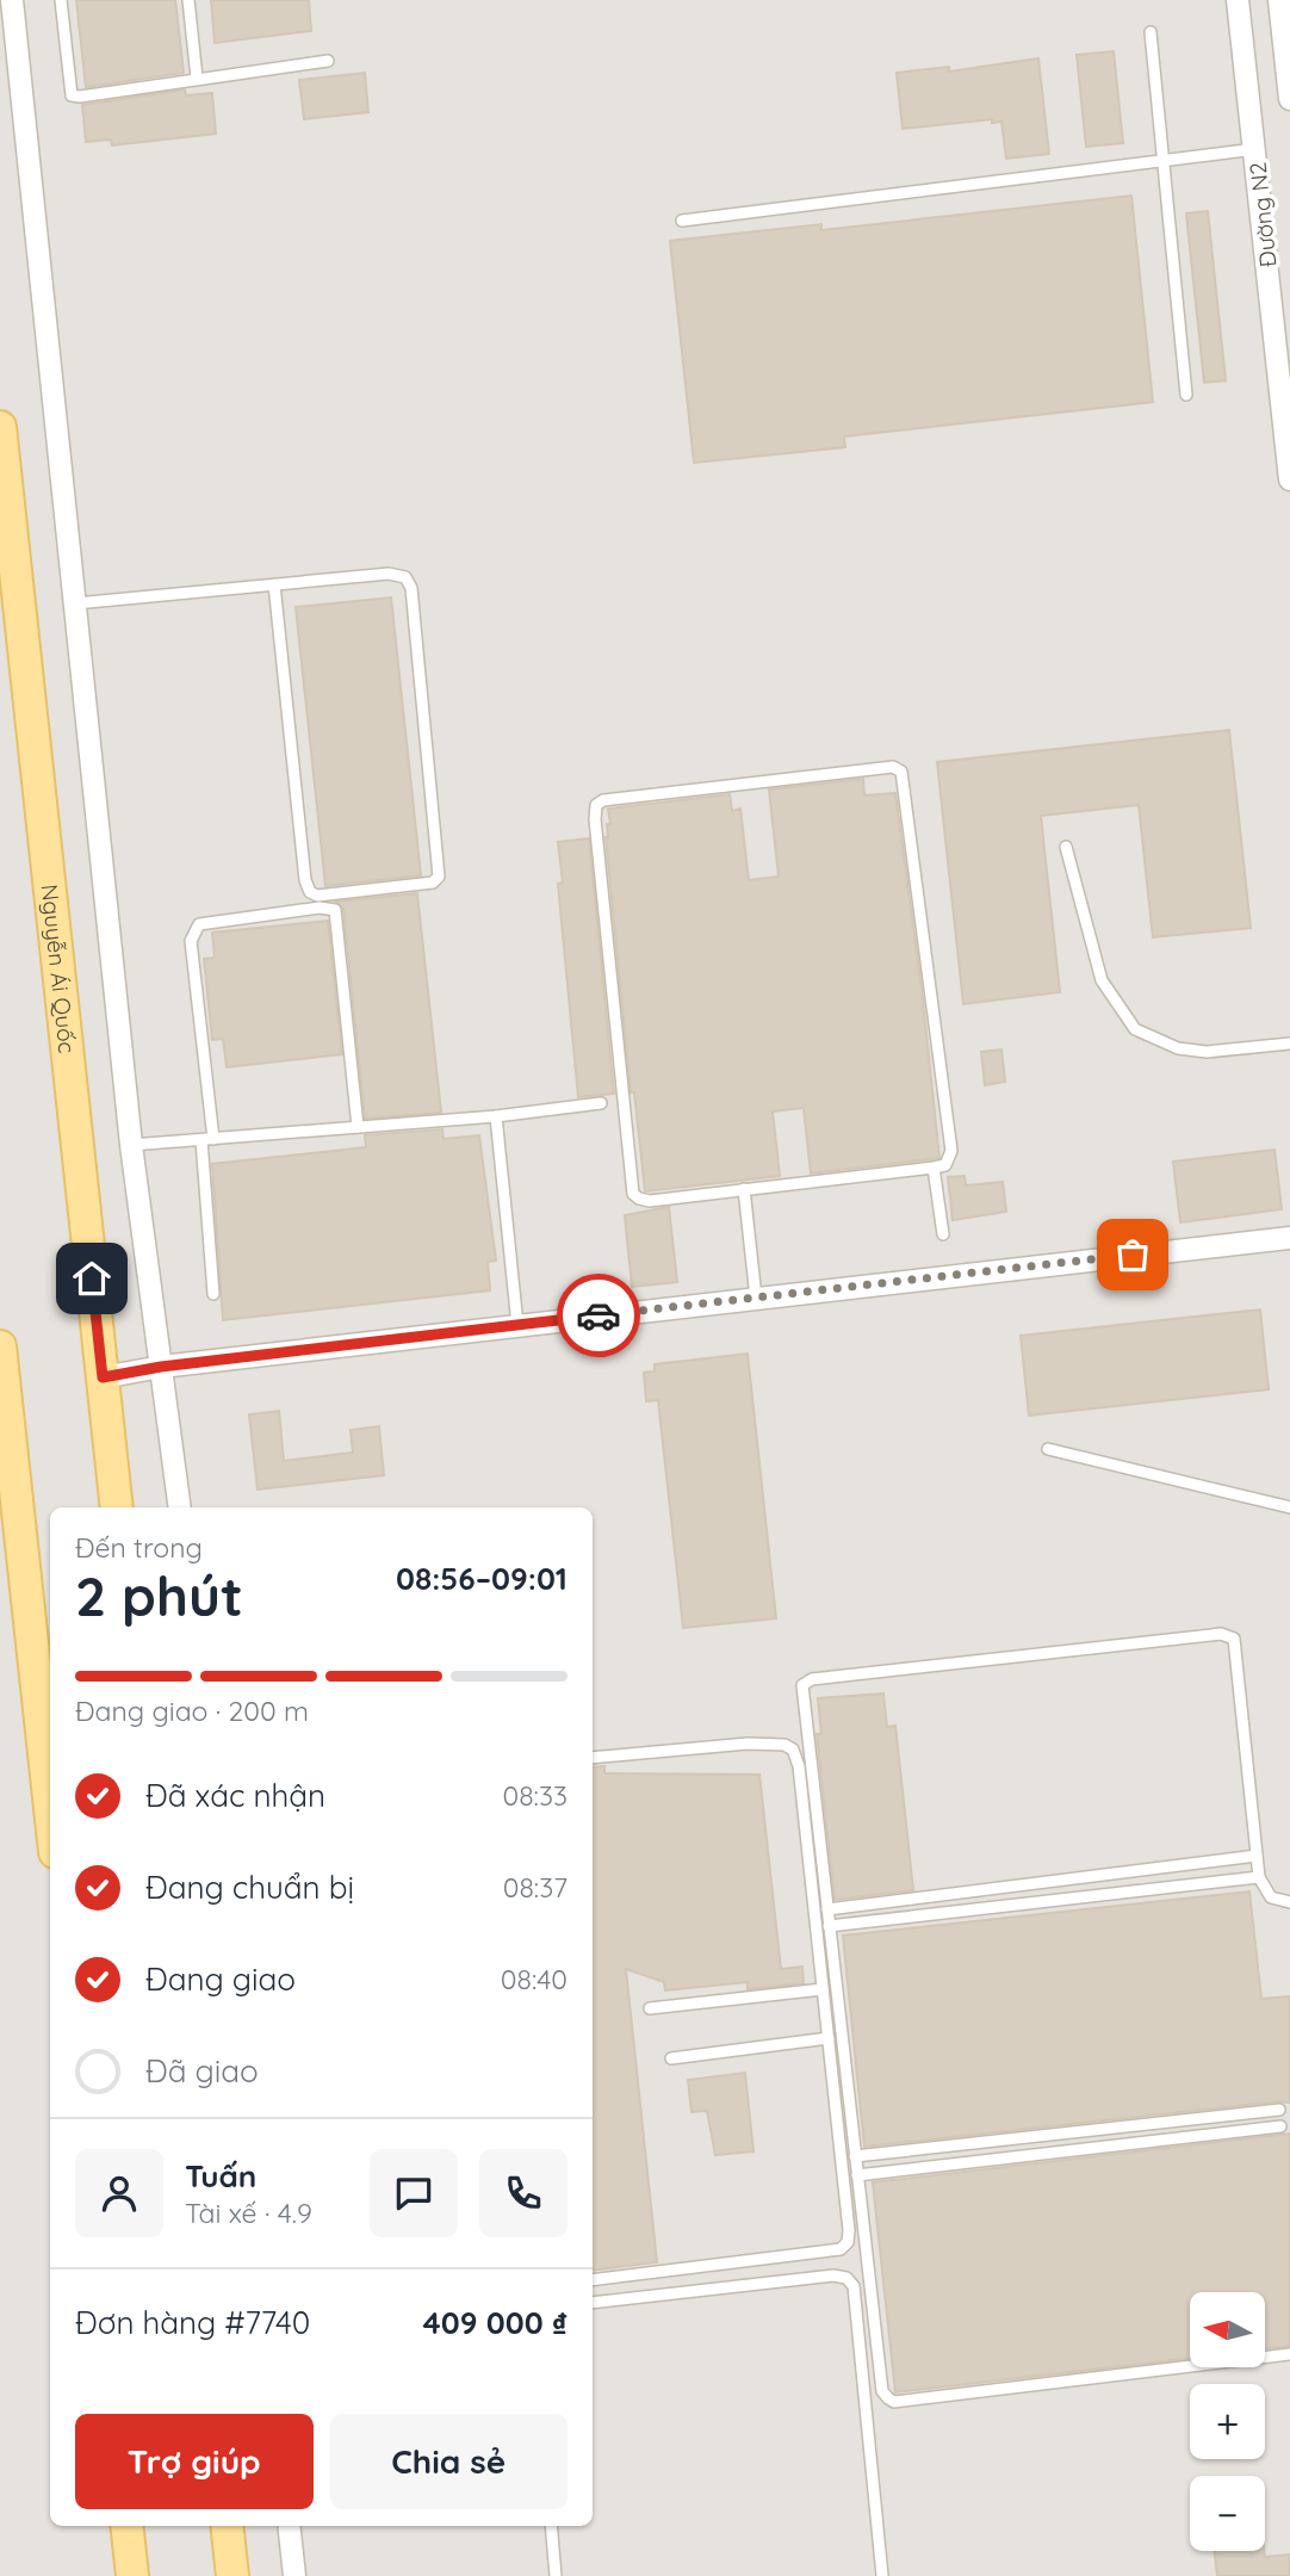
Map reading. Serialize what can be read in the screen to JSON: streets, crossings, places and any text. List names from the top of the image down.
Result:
{
  "streets": {
    "main road": ["Nguyễn Ái Quốc"],
    "street": ["Đường N2"]
  },
  "north": "left",
  "page": {
    "heading": ["2 phút", "Đến trong", "08:56–09:01"],
    "panel": [
      "Tuấn",
      "Tài xế · 4.9",
      "Đơn hàng #7740",
      "409 000 ₫"
    ],
    "bar": "Đang giao · 200 m",
    "list": [
      ["Đã xác nhận", "08:33"],
      ["Đang chuẩn bị", "08:37"],
      ["Đang giao", "08:40"],
      "Đã giao"
    ],
    "map_buttons": ["+", "−"],
    "buttons": ["Trợ giúp", "Chia sẻ"]
  }
}
